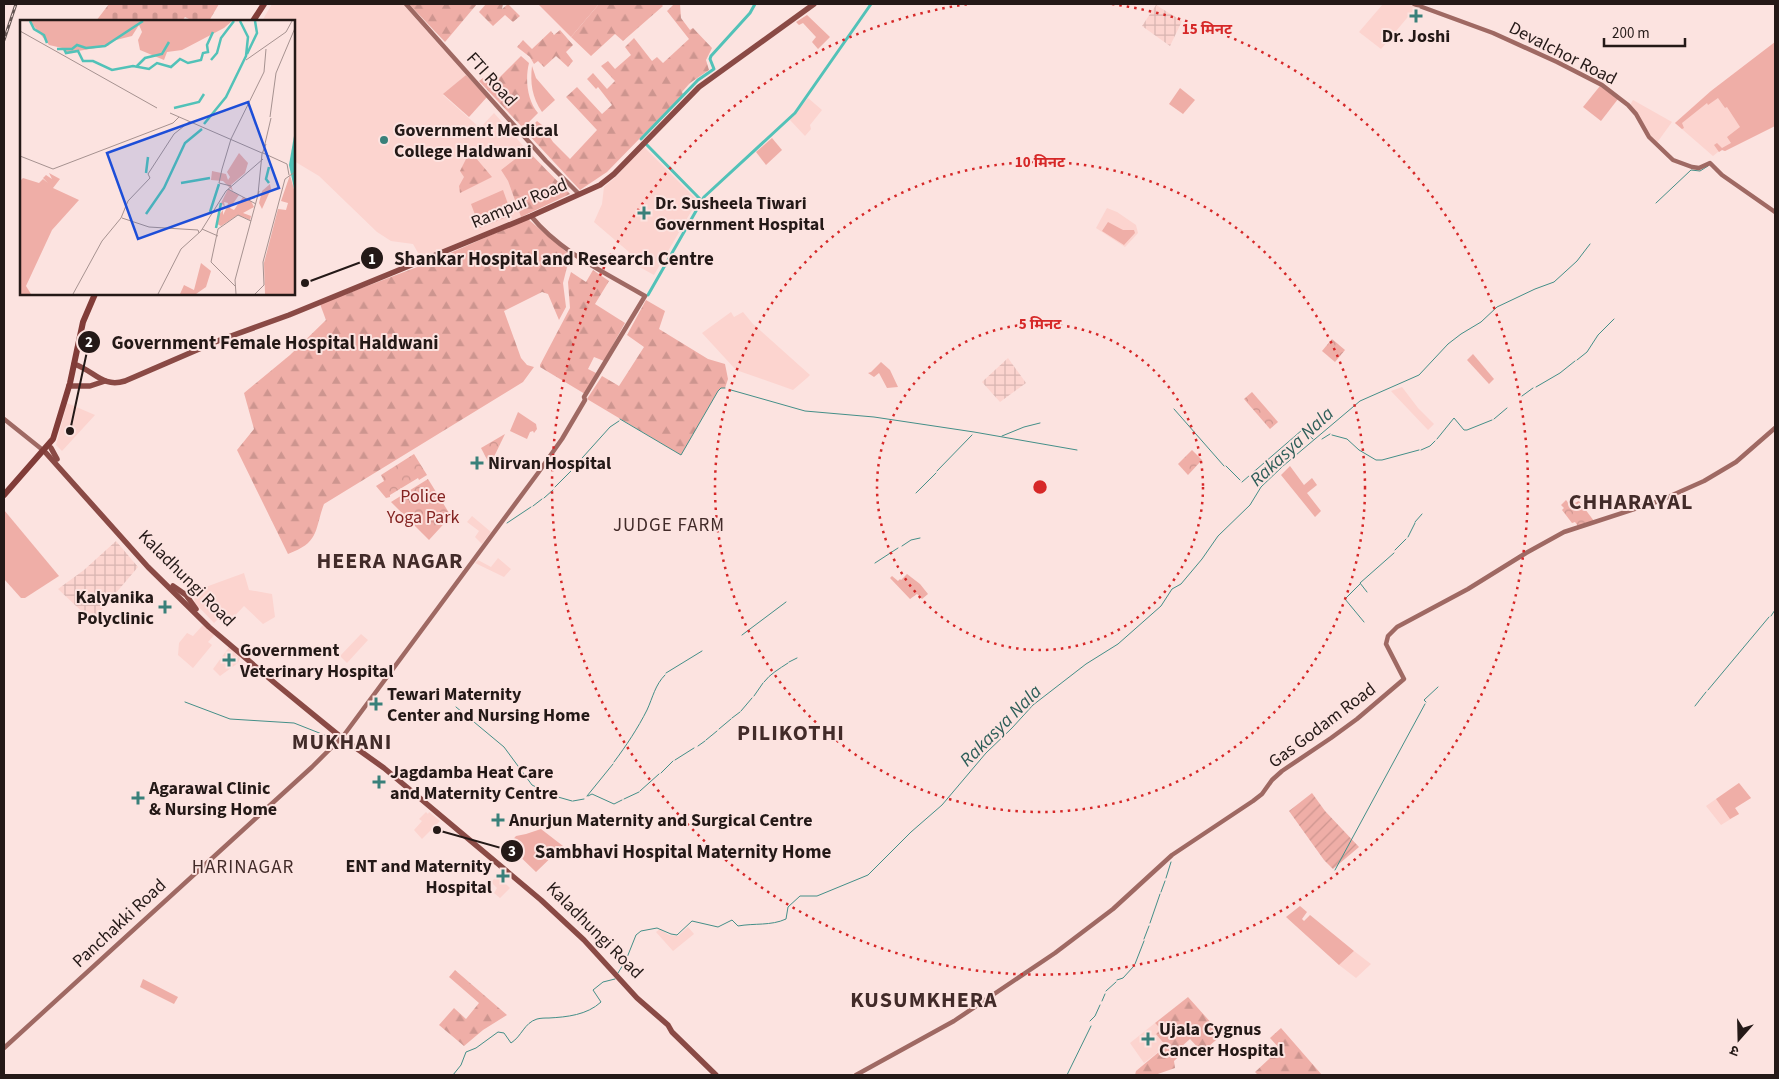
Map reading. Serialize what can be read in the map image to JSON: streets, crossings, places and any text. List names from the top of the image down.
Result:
{
  "streets": {
    "main road": [
      "Devalchor Road",
      "FTI Road",
      "Rampur Road",
      "Kaladhungi Road",
      "Gas Godam Road",
      "Panchakki Road"
    ]
  },
  "crossings": [
    ["FTI Road", "Rampur Road"],
    ["Kaladhungi Road", "Panchakki Road"]
  ],
  "districts": [
    "CHHARAYAL",
    "JUDGE FARM",
    "HEERA NAGAR",
    "PILIKOTHI",
    "MUKHANI",
    "HARINAGAR",
    "KUSUMKHERA"
  ],
  "water": ["Rakasya Nala"],
  "parks": ["Police Yoga Park"],
  "places": {
    "health": [
      "Dr. Joshi",
      "Dr. Susheela Tiwari Government Hospital",
      "Nirvan Hospital",
      "Kalyanika Polyclinic",
      "Government Veterinary Hospital",
      "Tewari Maternity Center and Nursing Home",
      "Jagdamba Heat Care and Maternity Centre",
      "Agarawal Clinic & Nursing Home",
      "Anurjun Maternity and Surgical Centre",
      "ENT and Maternity Hospital",
      "Ujala Cygnus Cancer Hospital"
    ],
    "other": [
      "Government Medical College Haldwani",
      "Shankar Hospital and Research Centre",
      "Government Female Hospital Haldwani",
      "Sambhavi Hospital Maternity Home"
    ]
  },
  "scale_bar": "200 m",
  "north": "bottom",
  "rings": ["15 मिनट", "10 मिनट", "5 मिनट"]
}
